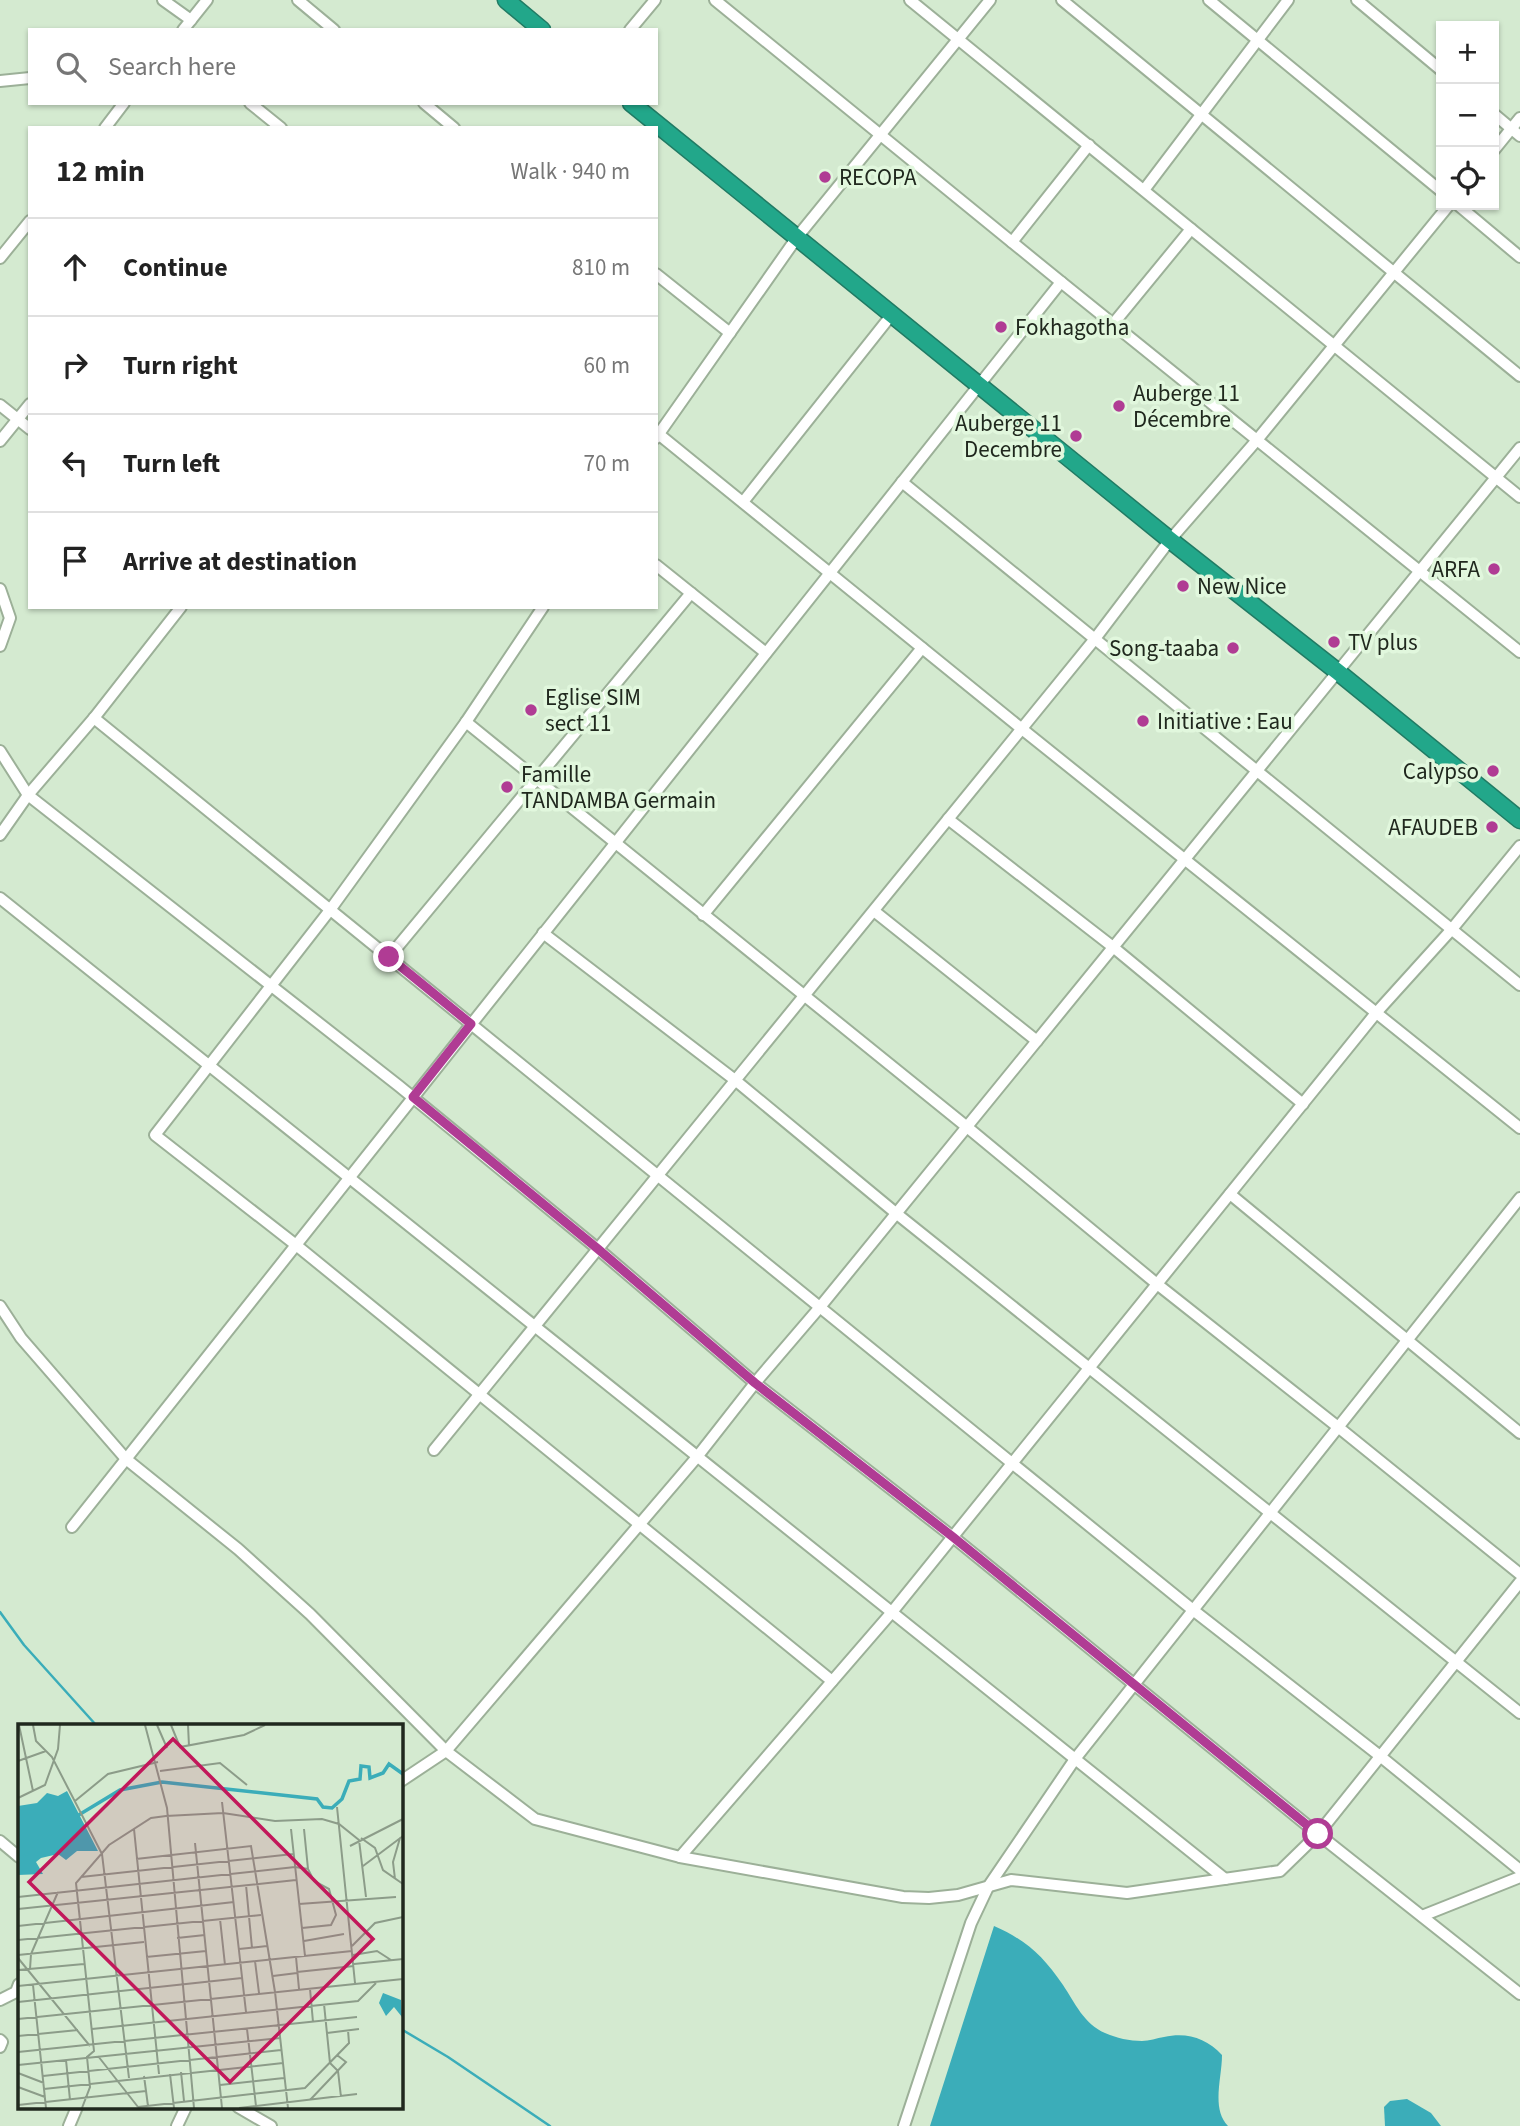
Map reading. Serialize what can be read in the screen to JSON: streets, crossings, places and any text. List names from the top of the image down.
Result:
{
  "places": [
    "RECOPA",
    "Fokhagotha",
    "Auberge 11 Décembre",
    "Auberge 11 Decembre",
    "ARFA",
    "New Nice",
    "TV plus",
    "Song-taaba",
    "Eglise SIM sect 11",
    "Initiative : Eau",
    "Calypso",
    "Famille TANDAMBA Germain",
    "AFAUDEB"
  ],
  "page": {
    "map_buttons": ["+", "−"],
    "search": "Search here",
    "heading": ["12 min", "Walk · 940 m"],
    "list": [
      ["Continue", "810 m"],
      ["Turn right", "60 m"],
      ["Turn left", "70 m"],
      "Arrive at destination"
    ]
  }
}
